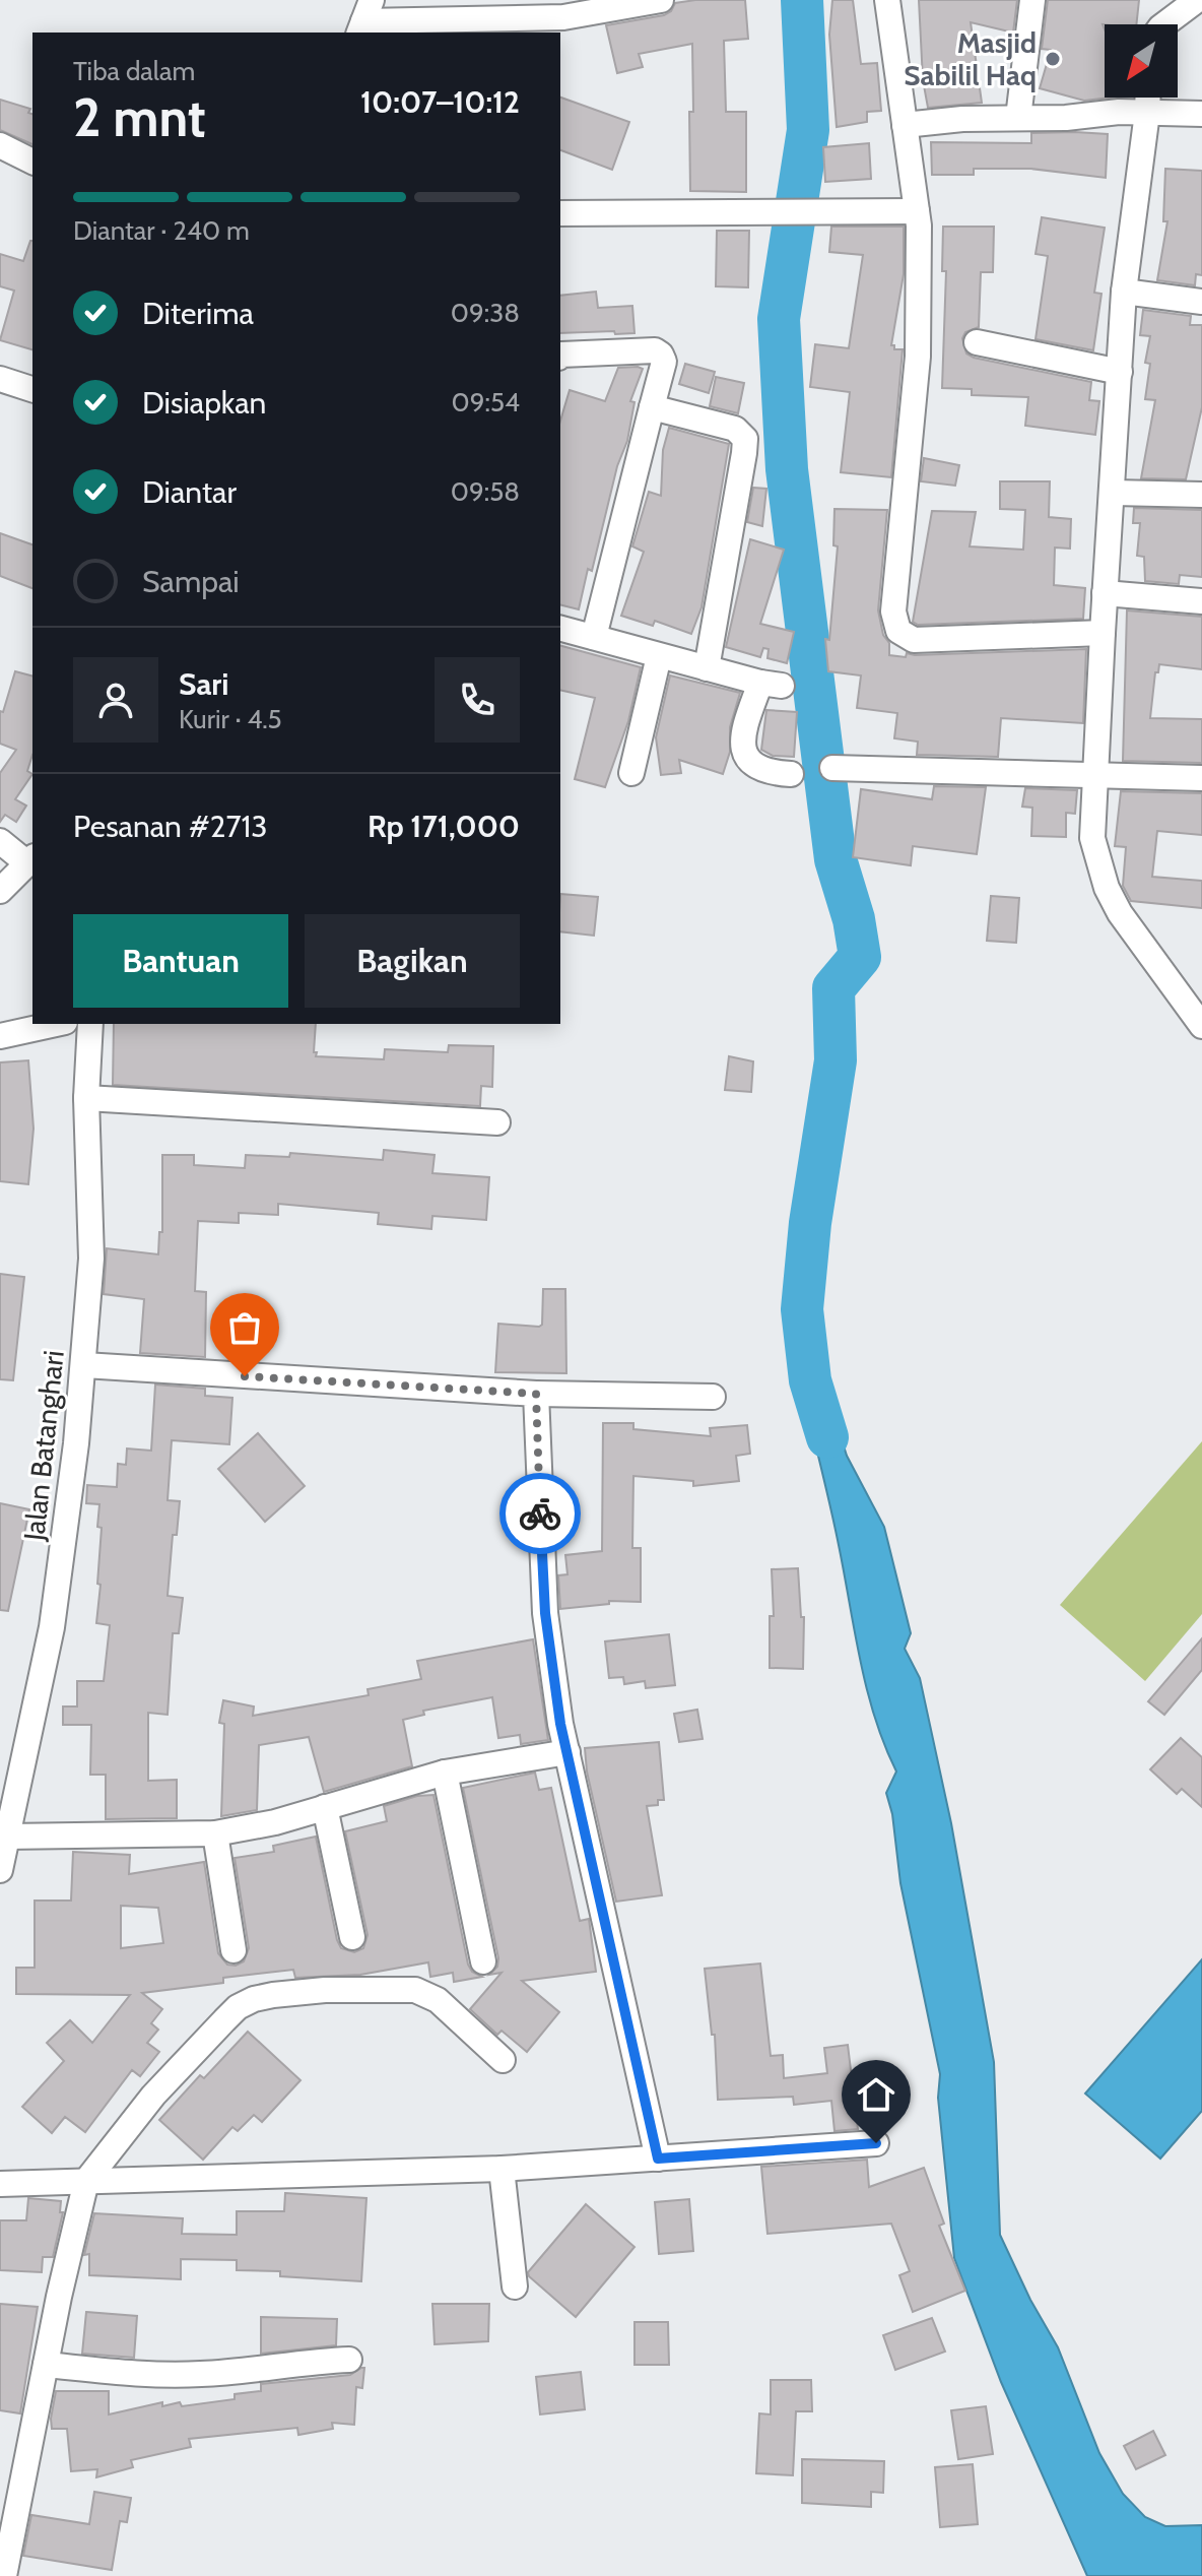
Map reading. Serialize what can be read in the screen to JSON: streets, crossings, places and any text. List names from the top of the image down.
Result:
{
  "streets": {
    "street": ["Jalan Batanghari"]
  },
  "places": ["Masjid Sabilil Haq"],
  "north": "bottom left",
  "page": {
    "heading": ["2 mnt", "Tiba dalam", "10:07–10:12"],
    "panel": [
      "Sari",
      "Kurir · 4.5",
      "Pesanan #2713",
      "Rp 171,000"
    ],
    "bar": "Diantar · 240 m",
    "list": [
      ["Diterima", "09:38"],
      ["Disiapkan", "09:54"],
      ["Diantar", "09:58"],
      "Sampai"
    ],
    "buttons": ["Bantuan", "Bagikan"]
  }
}
